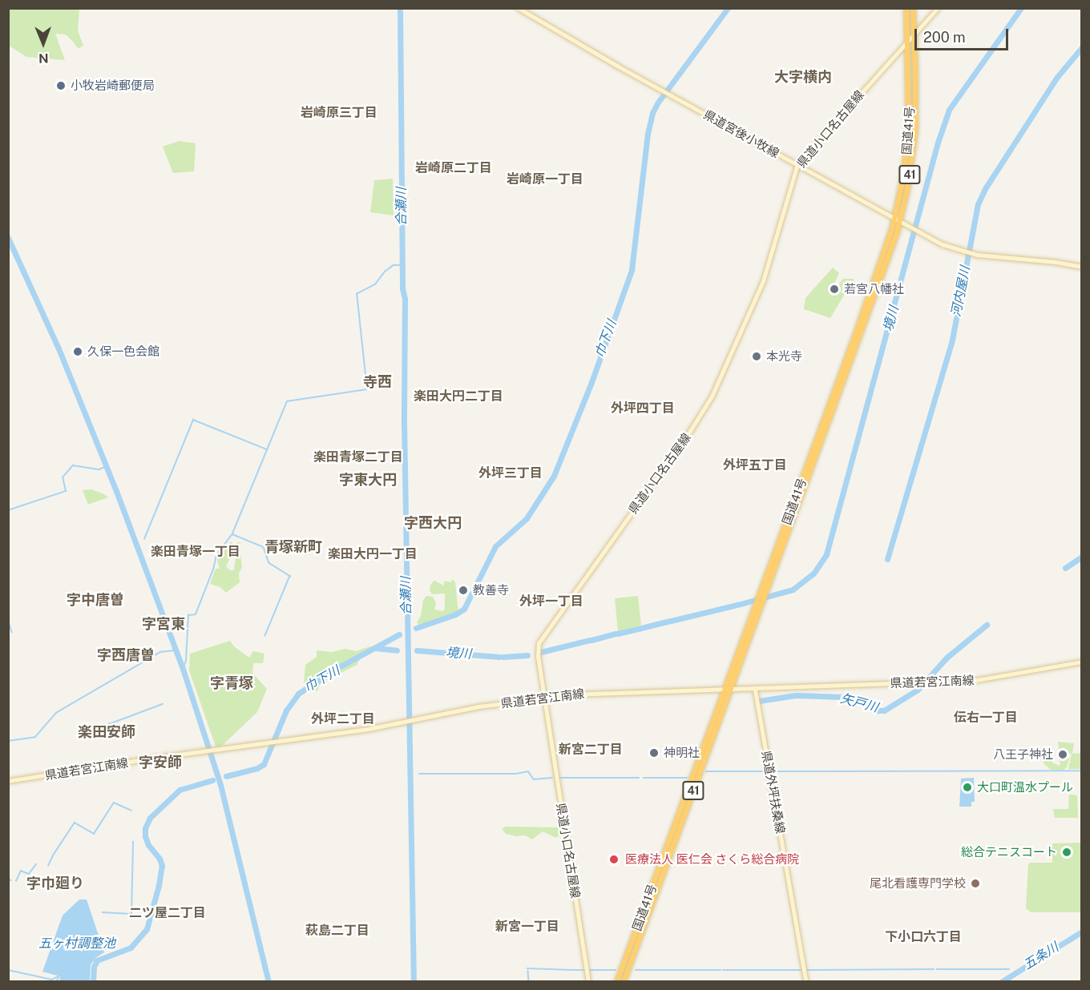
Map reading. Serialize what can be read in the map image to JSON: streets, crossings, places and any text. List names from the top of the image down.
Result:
{
  "streets": {
    "highway": ["国道41号", "41"],
    "main road": [
      "県道小口名古屋線",
      "県道宮後小牧線",
      "県道若宮江南線",
      "県道外坪扶桑線"
    ]
  },
  "crossings": [
    ["県道小口名古屋線", "国道41号"],
    ["県道小口名古屋線", "県道宮後小牧線"],
    ["県道小口名古屋線", "県道若宮江南線"],
    ["国道41号", "県道宮後小牧線"],
    ["国道41号", "県道若宮江南線"],
    ["県道若宮江南線", "県道外坪扶桑線"]
  ],
  "districts": [
    "大字横内",
    "岩崎原三丁目",
    "岩崎原二丁目",
    "岩崎原一丁目",
    "寺西",
    "楽田大円二丁目",
    "外坪四丁目",
    "楽田青塚二丁目",
    "外坪五丁目",
    "外坪三丁目",
    "字東大円",
    "字西大円",
    "青塚新町",
    "楽田青塚一丁目",
    "楽田大円一丁目",
    "字中唐曽",
    "外坪一丁目",
    "字宮東",
    "字西唐曽",
    "字青塚",
    "伝右一丁目",
    "外坪二丁目",
    "楽田安師",
    "新宮二丁目",
    "字安師",
    "字巾廻り",
    "二ツ屋二丁目",
    "新宮一丁目",
    "萩島二丁目",
    "下小口六丁目"
  ],
  "water": [
    "合瀬川",
    "河内屋川",
    "境川",
    "巾下川",
    "矢戸川",
    "五ヶ村調整池",
    "五条川"
  ],
  "places": [
    "小牧岩崎郵便局",
    "若宮八幡社",
    "久保一色会館",
    "本光寺",
    "教善寺",
    "神明社",
    "八王子神社",
    "大口町温水プール",
    "総合テニスコート",
    "医療法人 医仁会 さくら総合病院",
    "尾北看護専門学校"
  ],
  "scale_bar": "200 m",
  "north": "bottom"
}
